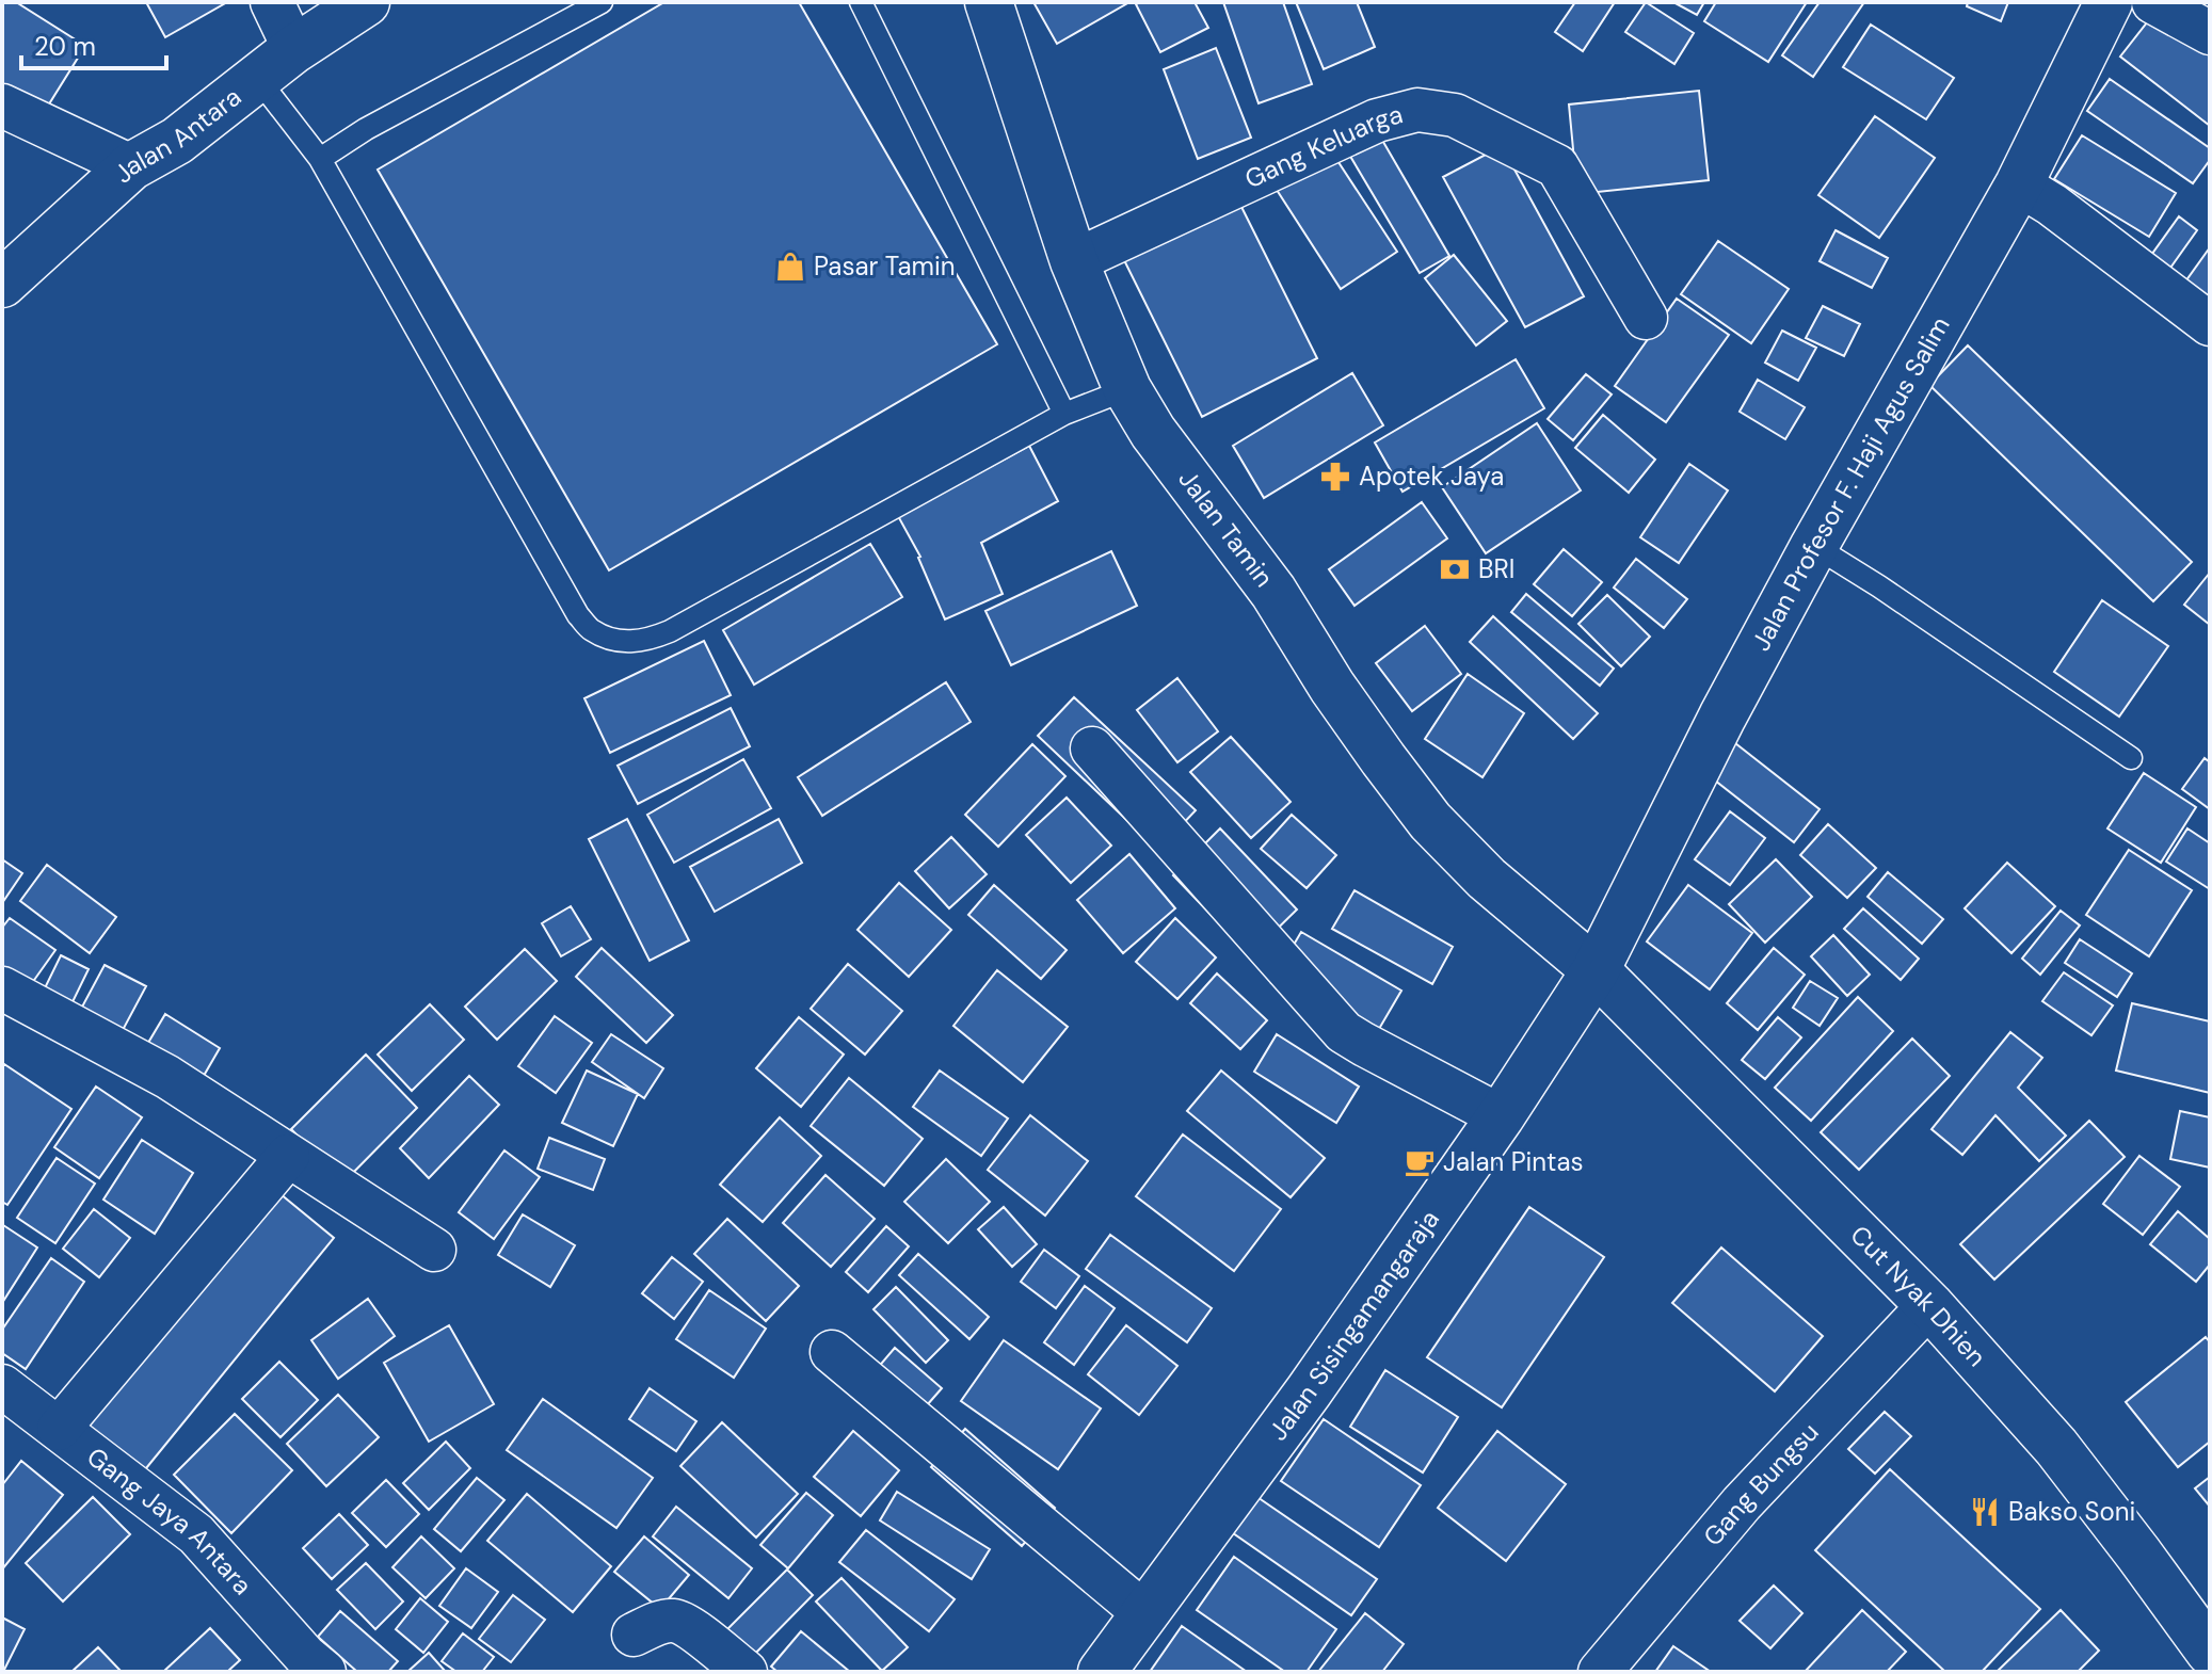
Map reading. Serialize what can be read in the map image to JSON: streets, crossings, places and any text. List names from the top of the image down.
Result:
{
  "streets": {
    "main road": [
      "Jalan Antara",
      "Jalan Profesor F. Haji Agus Salim",
      "Jalan Tamin",
      "Cut Nyak Dhien",
      "Jalan Sisingamangaraja"
    ],
    "street": ["Gang Keluarga", "Gang Bungsu", "Gang Jaya Antara"]
  },
  "crossings": [
    ["Gang Keluarga", "Jalan Tamin"],
    ["Jalan Profesor F. Haji Agus Salim", "Jalan Tamin"],
    ["Jalan Profesor F. Haji Agus Salim", "Cut Nyak Dhien"],
    ["Jalan Profesor F. Haji Agus Salim", "Jalan Sisingamangaraja"],
    ["Jalan Tamin", "Cut Nyak Dhien"],
    ["Jalan Tamin", "Jalan Sisingamangaraja"],
    ["Cut Nyak Dhien", "Jalan Sisingamangaraja"],
    ["Cut Nyak Dhien", "Gang Bungsu"]
  ],
  "places": {
    "shop": ["Pasar Tamin"],
    "pharmacy": ["Apotek Jaya"],
    "bank": ["BRI"],
    "cafe": ["Jalan Pintas"],
    "restaurant": ["Bakso Soni"]
  },
  "scale_bar": "20 m"
}
